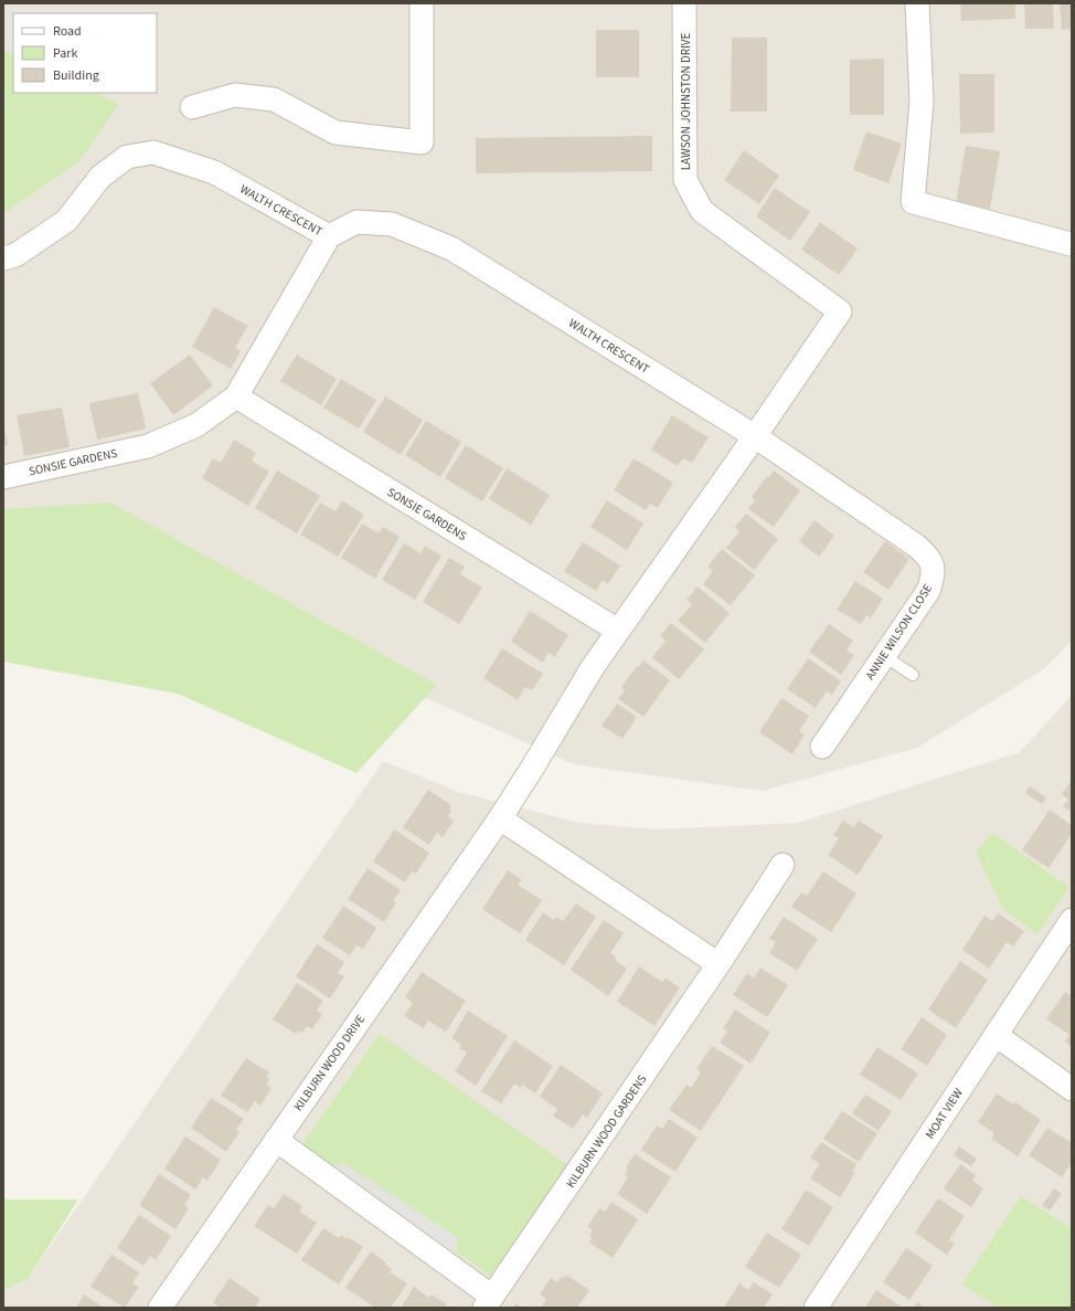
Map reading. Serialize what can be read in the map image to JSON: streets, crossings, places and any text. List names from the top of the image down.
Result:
{
  "streets": {
    "street": [
      "LAWSON JOHNSTON DRIVE",
      "WALTH CRESCENT",
      "SONSIE GARDENS",
      "ANNIE WILSON CLOSE",
      "KILBURN WOOD DRIVE",
      "MOAT VIEW",
      "KILBURN WOOD GARDENS"
    ]
  },
  "crossings": [
    ["LAWSON JOHNSTON DRIVE", "KILBURN WOOD DRIVE"],
    ["WALTH CRESCENT", "SONSIE GARDENS"],
    ["WALTH CRESCENT", "ANNIE WILSON CLOSE"],
    ["WALTH CRESCENT", "KILBURN WOOD DRIVE"],
    ["SONSIE GARDENS", "KILBURN WOOD DRIVE"],
    ["ANNIE WILSON CLOSE", "KILBURN WOOD DRIVE"],
    ["KILBURN WOOD DRIVE", "KILBURN WOOD GARDENS"]
  ],
  "legend": ["Road", "Park", "Building"]
}
